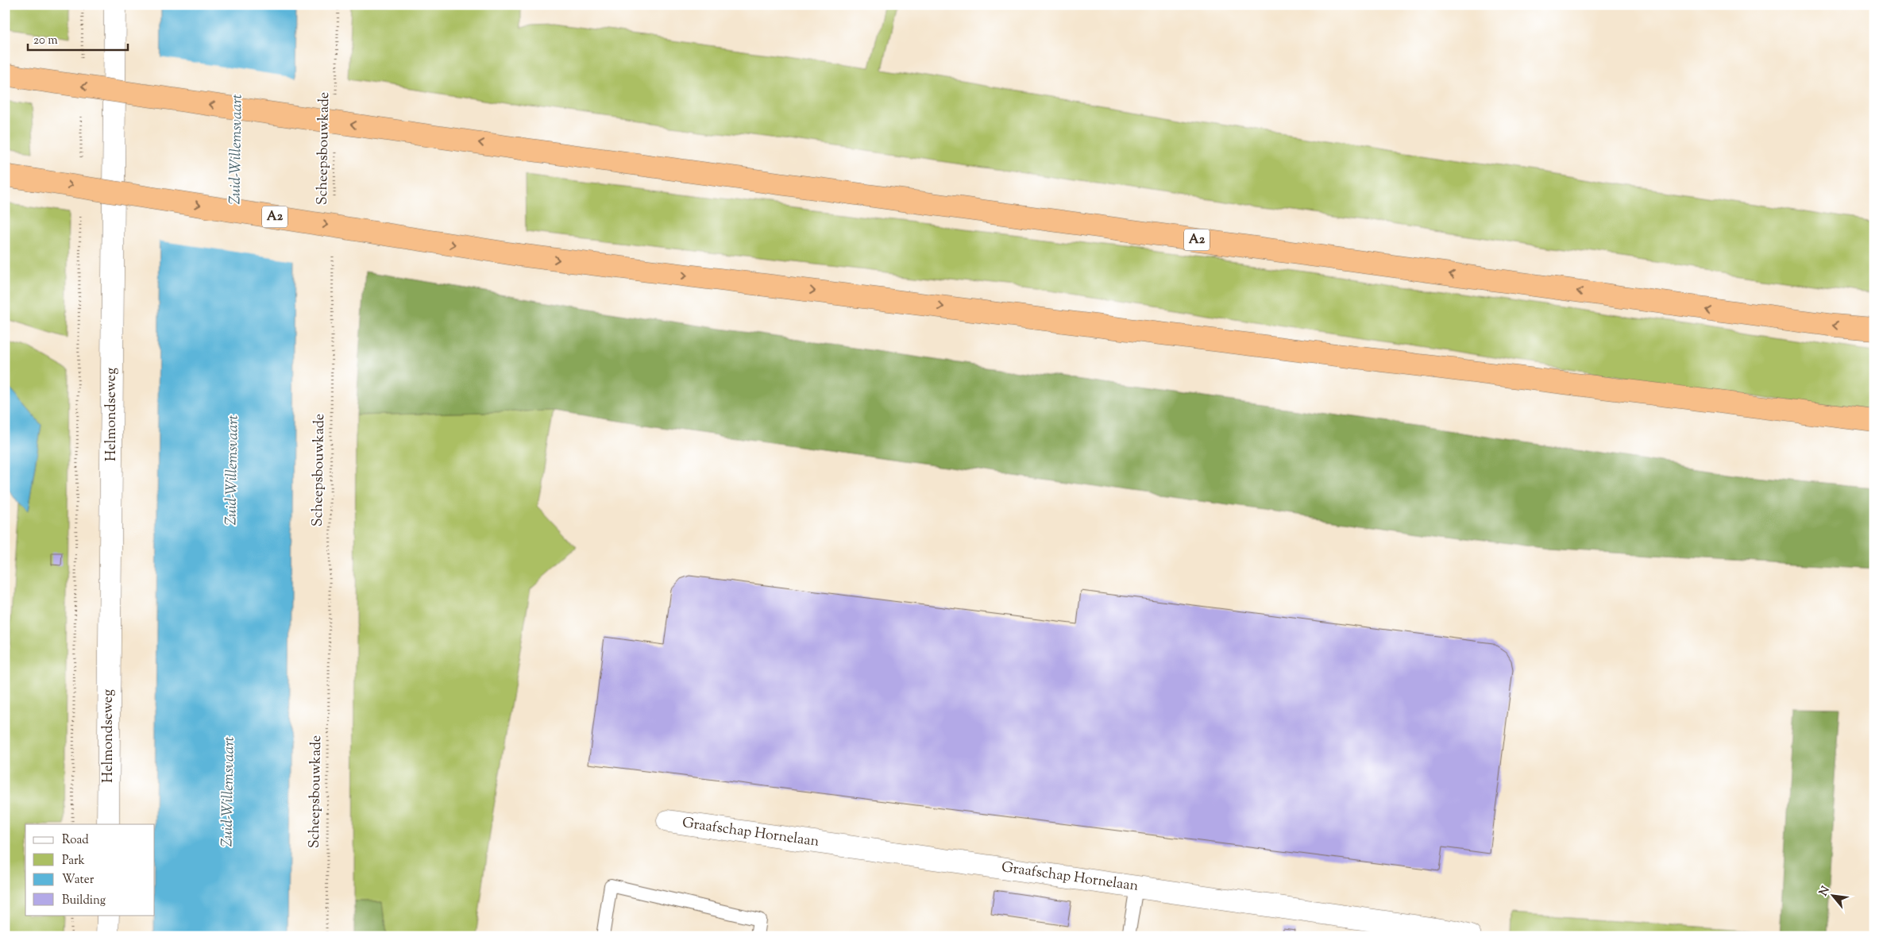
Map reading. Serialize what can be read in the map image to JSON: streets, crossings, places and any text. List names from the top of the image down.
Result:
{
  "streets": {
    "highway": ["A2"],
    "street": ["Helmondseweg", "Graafschap Hornelaan"],
    "path": ["Scheepsbouwkade"]
  },
  "water": ["Zuid-Willemsvaart"],
  "legend": [
    "Road",
    "Park",
    "Water",
    "Building"
  ],
  "scale_bar": "20 m",
  "north": "top left"
}
